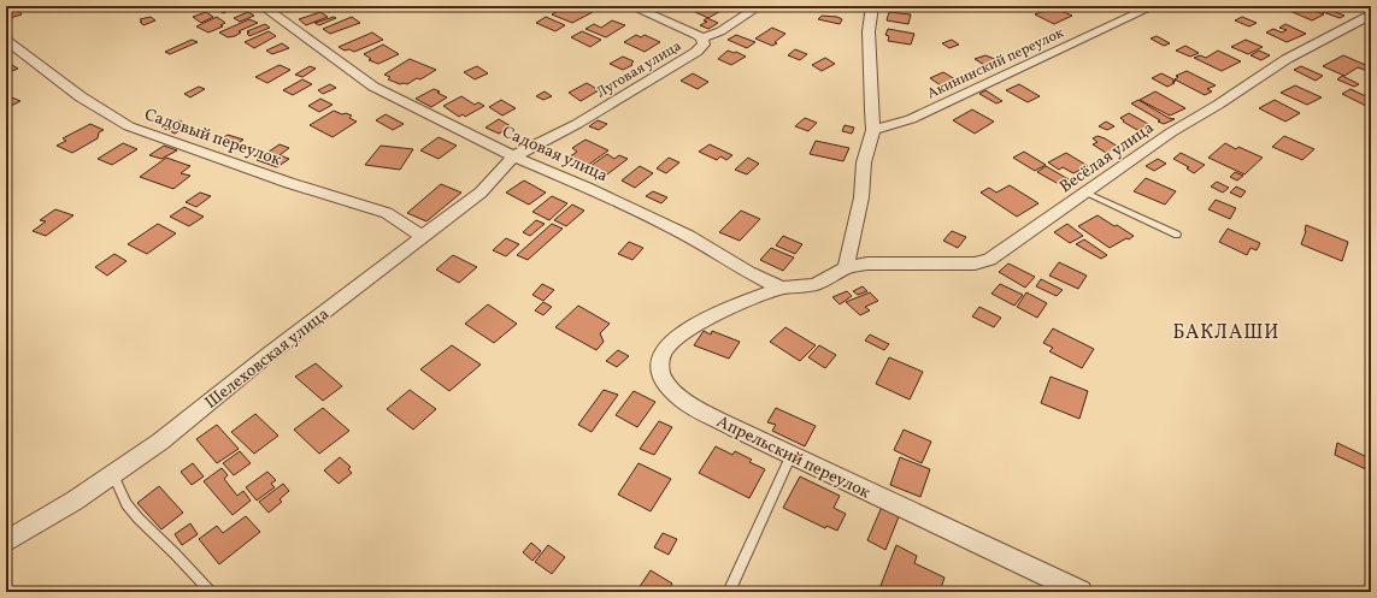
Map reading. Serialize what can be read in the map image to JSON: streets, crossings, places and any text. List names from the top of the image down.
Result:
{
  "streets": {
    "street": [
      "Акининский переулок",
      "Луговая улица",
      "Садовый переулок",
      "Садовая улица",
      "Весёлая улица",
      "Шелеховская улица",
      "Апрельский переулок"
    ]
  },
  "crossings": [
    ["Луговая улица", "Садовая улица"],
    ["Луговая улица", "Шелеховская улица"],
    ["Садовый переулок", "Шелеховская улица"],
    ["Садовая улица", "Весёлая улица"],
    ["Садовая улица", "Шелеховская улица"],
    ["Садовая улица", "Апрельский переулок"]
  ],
  "districts": ["БАКЛАШИ"]
}
